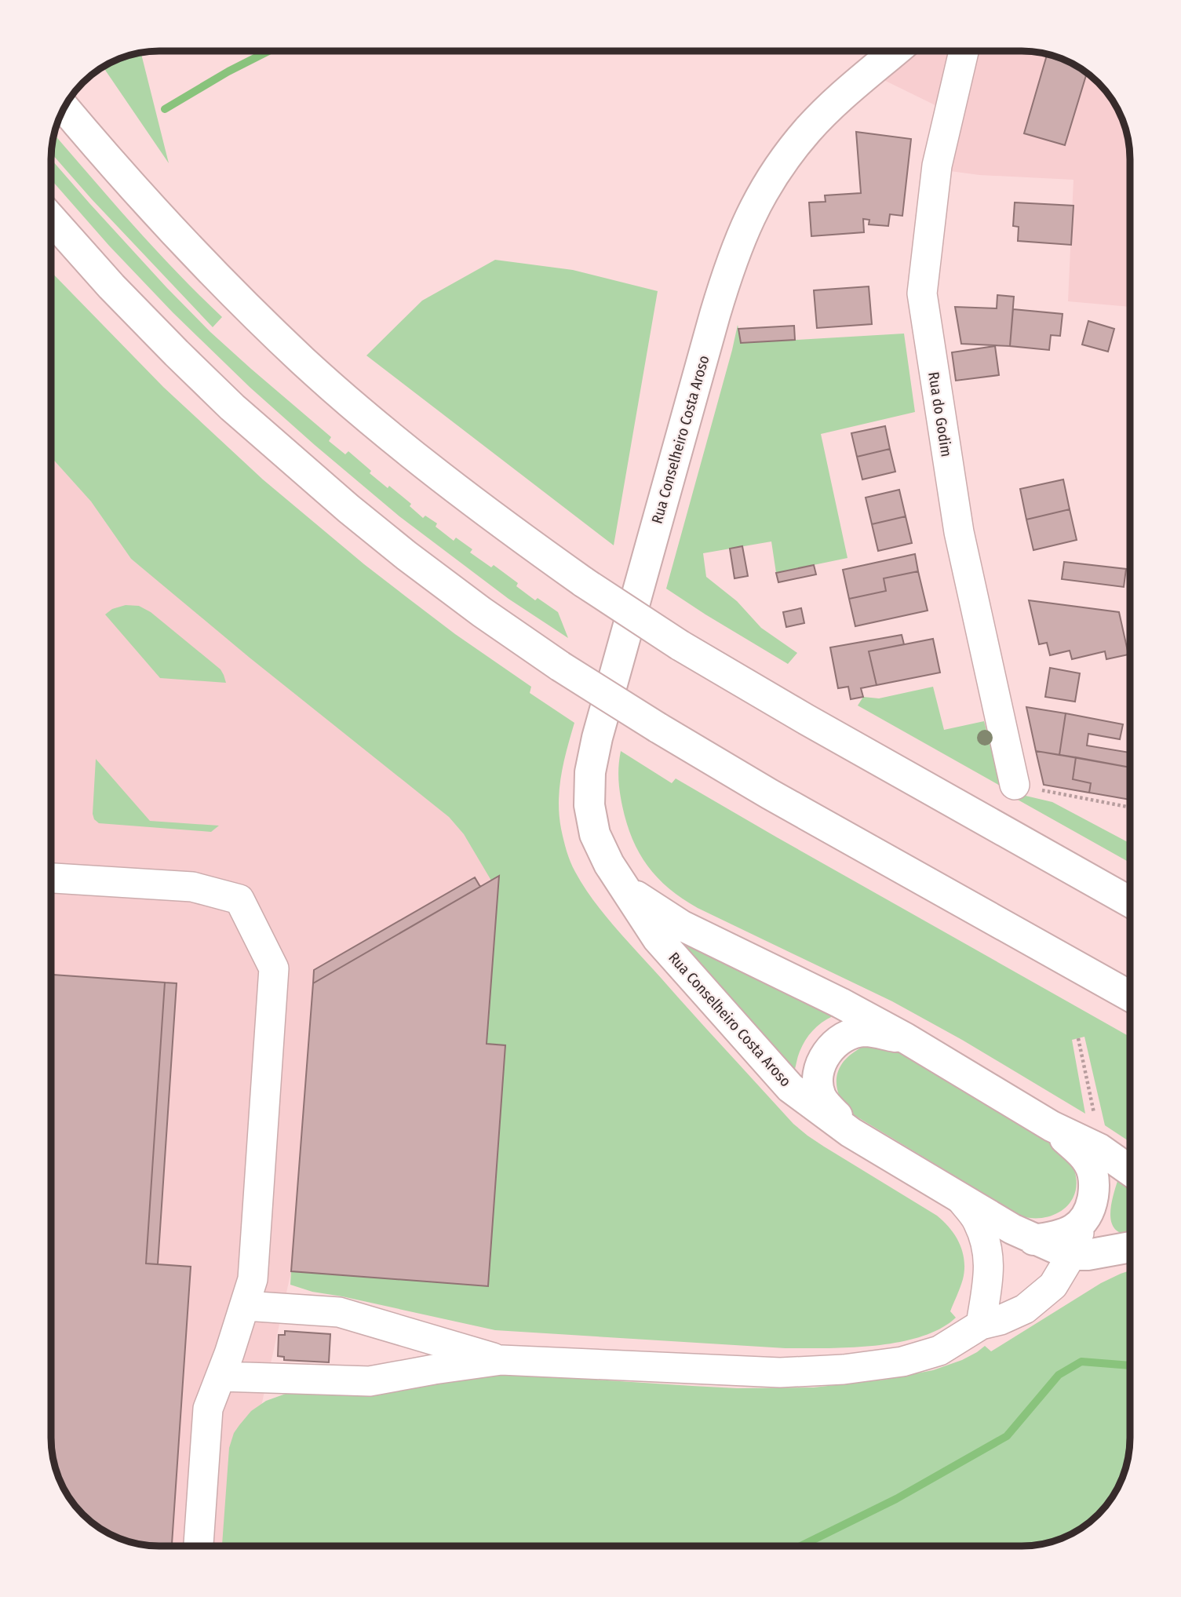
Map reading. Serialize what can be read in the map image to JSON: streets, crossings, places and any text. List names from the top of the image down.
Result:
{
  "streets": {
    "main road": ["Rua Conselheiro Costa Aroso"],
    "street": ["Rua do Godim"]
  }
}
